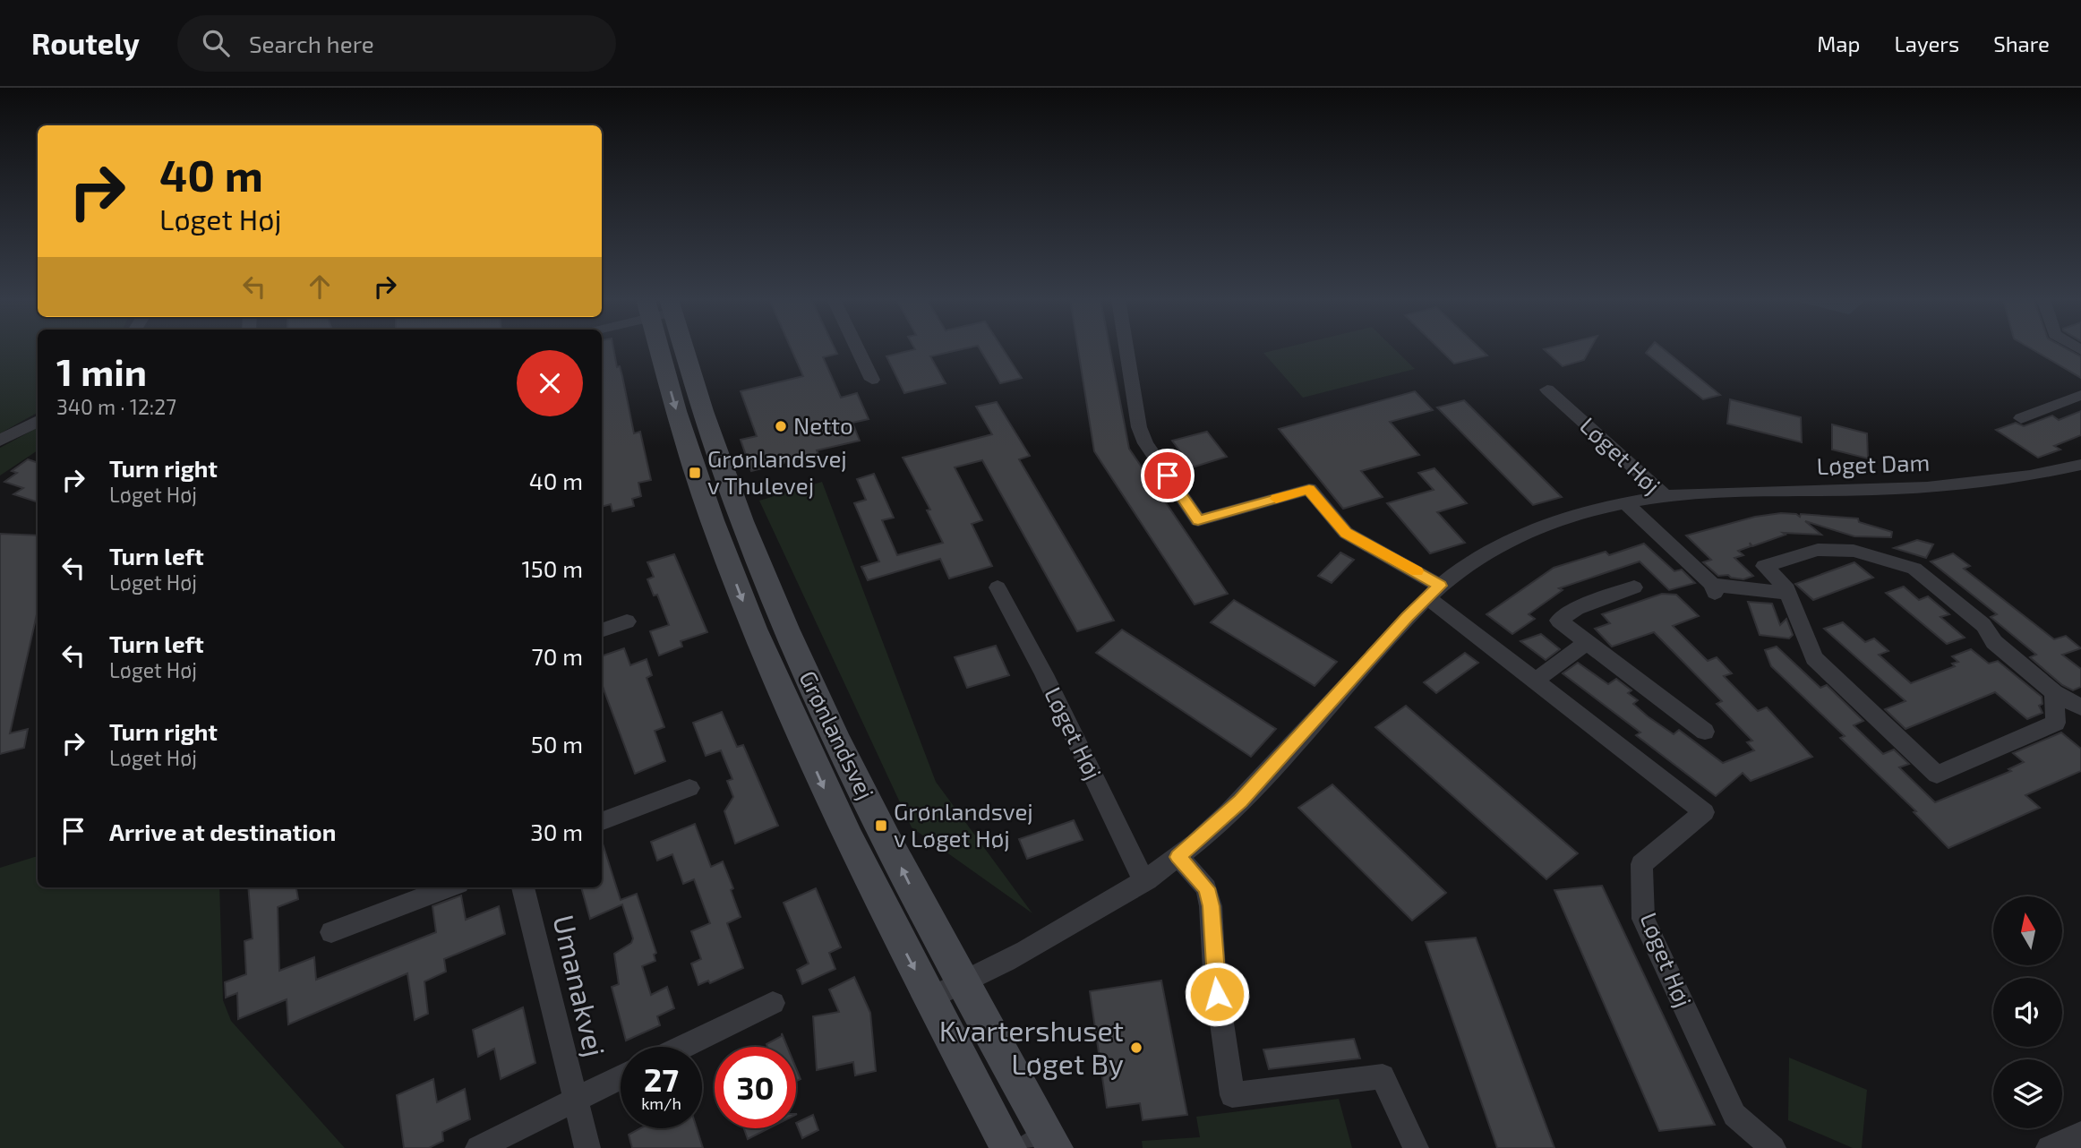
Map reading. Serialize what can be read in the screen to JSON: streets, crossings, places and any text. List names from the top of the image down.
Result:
{
  "streets": {
    "street": [
      "Løget Høj",
      "Løget Dam",
      "Grønlandsvej",
      "Umanakvej"
    ]
  },
  "crossings": [
    ["Løget Høj", "Løget Dam"],
    ["Løget Høj", "Grønlandsvej"]
  ],
  "places": {
    "other": ["Netto", "Kvartershuset Løget By"],
    "transit": ["Grønlandsvej v Thulevej", "Grønlandsvej v Løget Høj"]
  },
  "north": "top",
  "page": {
    "header": "Routely",
    "search": "Search here",
    "nav": ["Map", "Layers", "Share"],
    "turn": ["40 m", "Løget Høj"],
    "heading": ["1 min", "340 m · 12:27"],
    "list": [
      {
        "name": "Turn right",
        "note": "Løget Høj",
        "value": "40 m"
      },
      {
        "name": "Turn left",
        "note": "Løget Høj",
        "value": "150 m"
      },
      {
        "name": "Turn left",
        "note": "Løget Høj",
        "value": "70 m"
      },
      {
        "name": "Turn right",
        "note": "Løget Høj",
        "value": "50 m"
      },
      {
        "name": "Arrive at destination",
        "value": "30 m"
      }
    ],
    "speed": "27 km/h",
    "limit": "30"
  }
}
